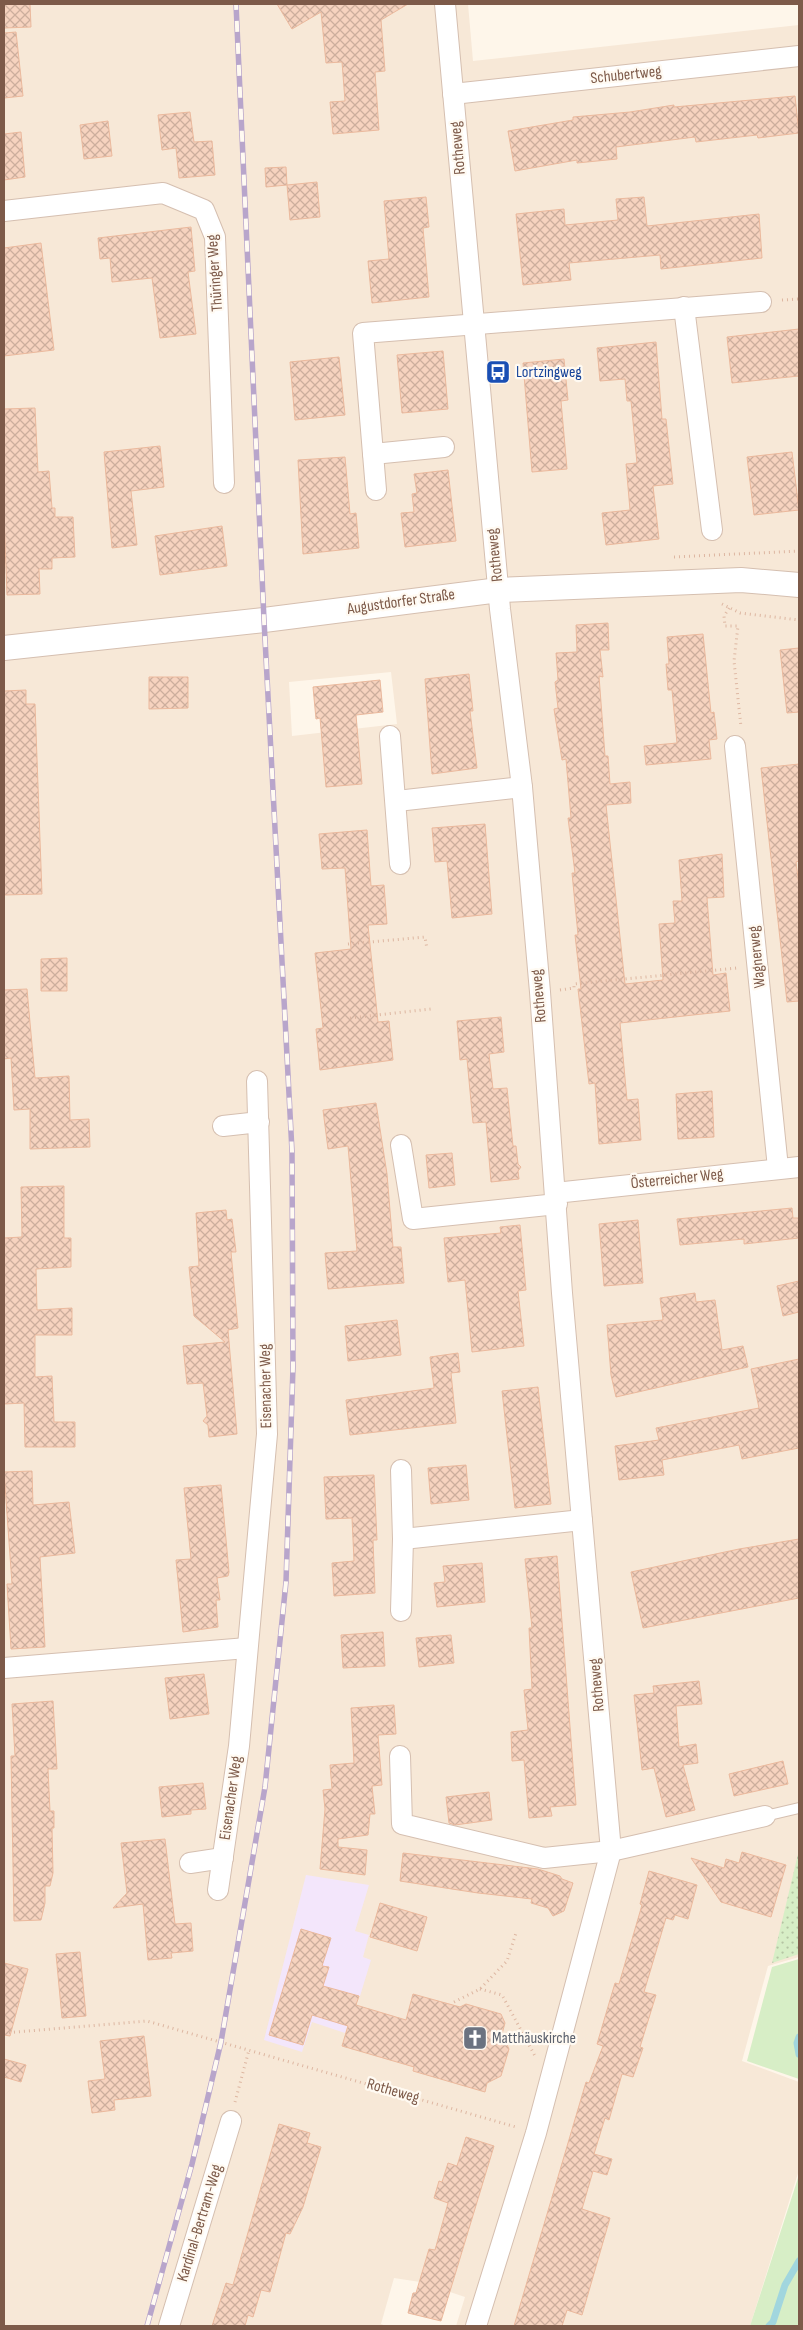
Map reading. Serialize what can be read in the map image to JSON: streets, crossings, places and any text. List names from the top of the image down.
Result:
{
  "streets": {
    "street": [
      "Schubertweg",
      "Rotheweg",
      "Thüringer Weg",
      "Augustdorfer Straße",
      "Wagnerweg",
      "Österreicher Weg",
      "Eisenacher Weg",
      "Kardinal-Bertram-Weg"
    ]
  },
  "crossings": [
    ["Schubertweg", "Rotheweg"],
    ["Rotheweg", "Augustdorfer Straße"],
    ["Rotheweg", "Österreicher Weg"],
    ["Wagnerweg", "Österreicher Weg"]
  ],
  "places": {
    "bus stop": ["Lortzingweg"],
    "church": ["Matthäuskirche"]
  }
}
